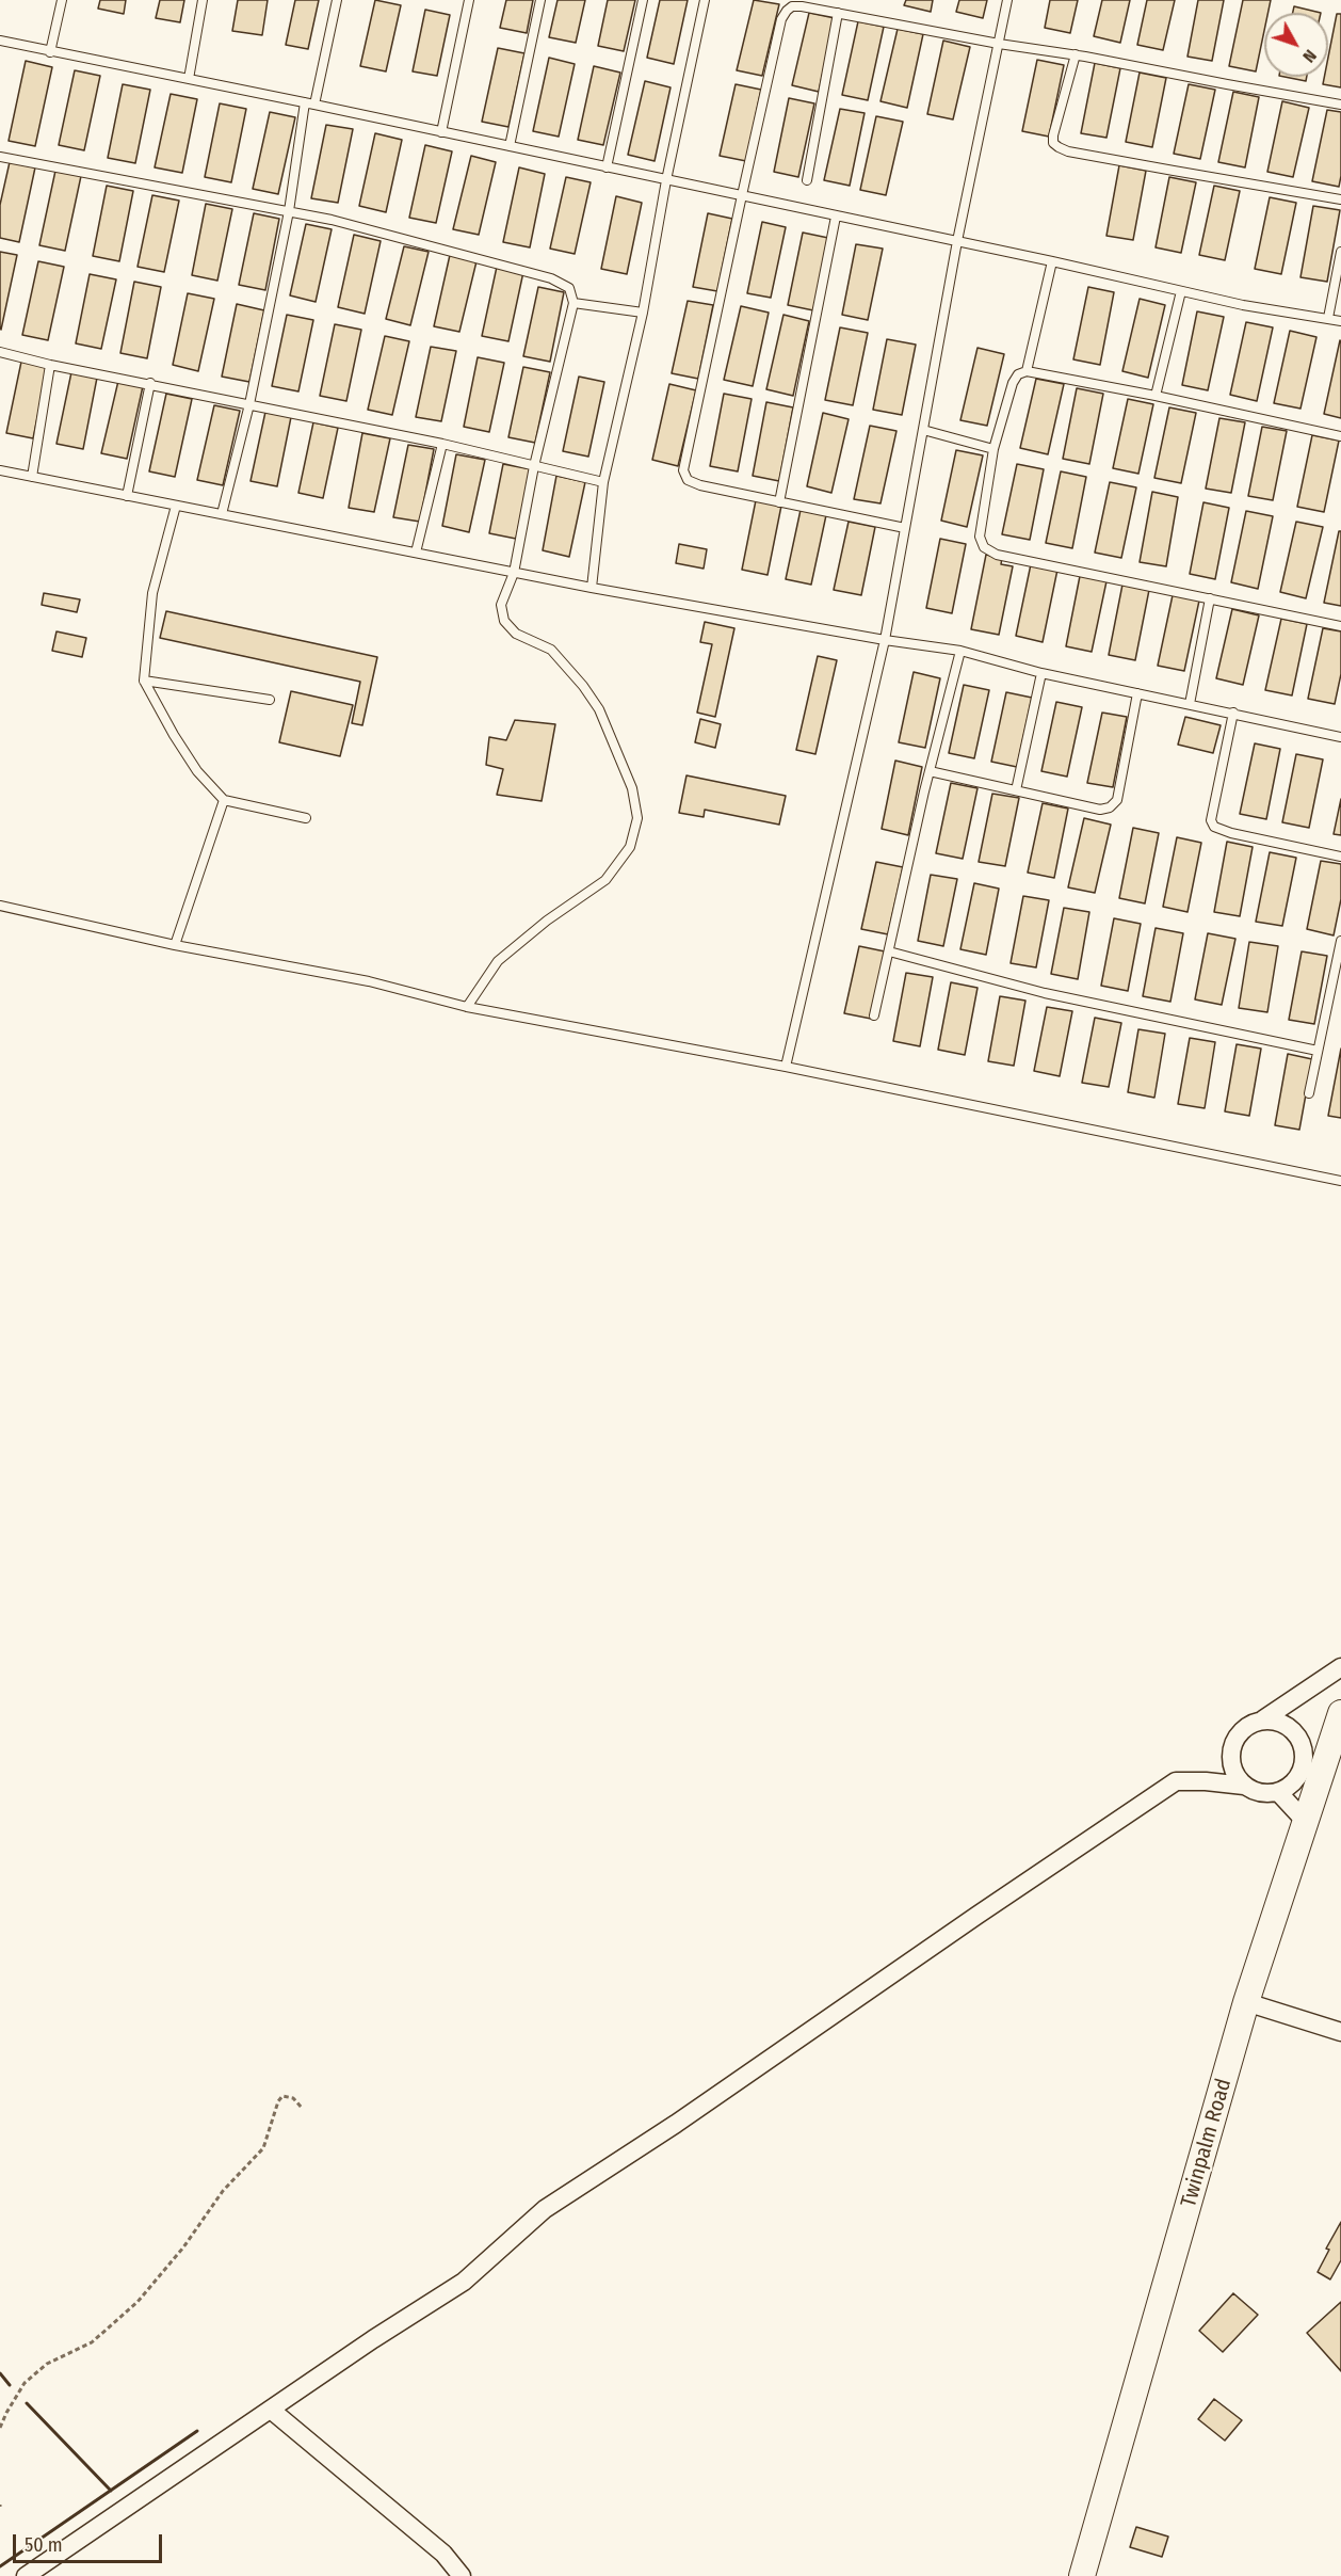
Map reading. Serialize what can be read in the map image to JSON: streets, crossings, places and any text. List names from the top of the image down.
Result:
{
  "streets": {
    "main road": ["Twinpalm Road"]
  },
  "scale_bar": "50 m",
  "north": "bottom right"
}
